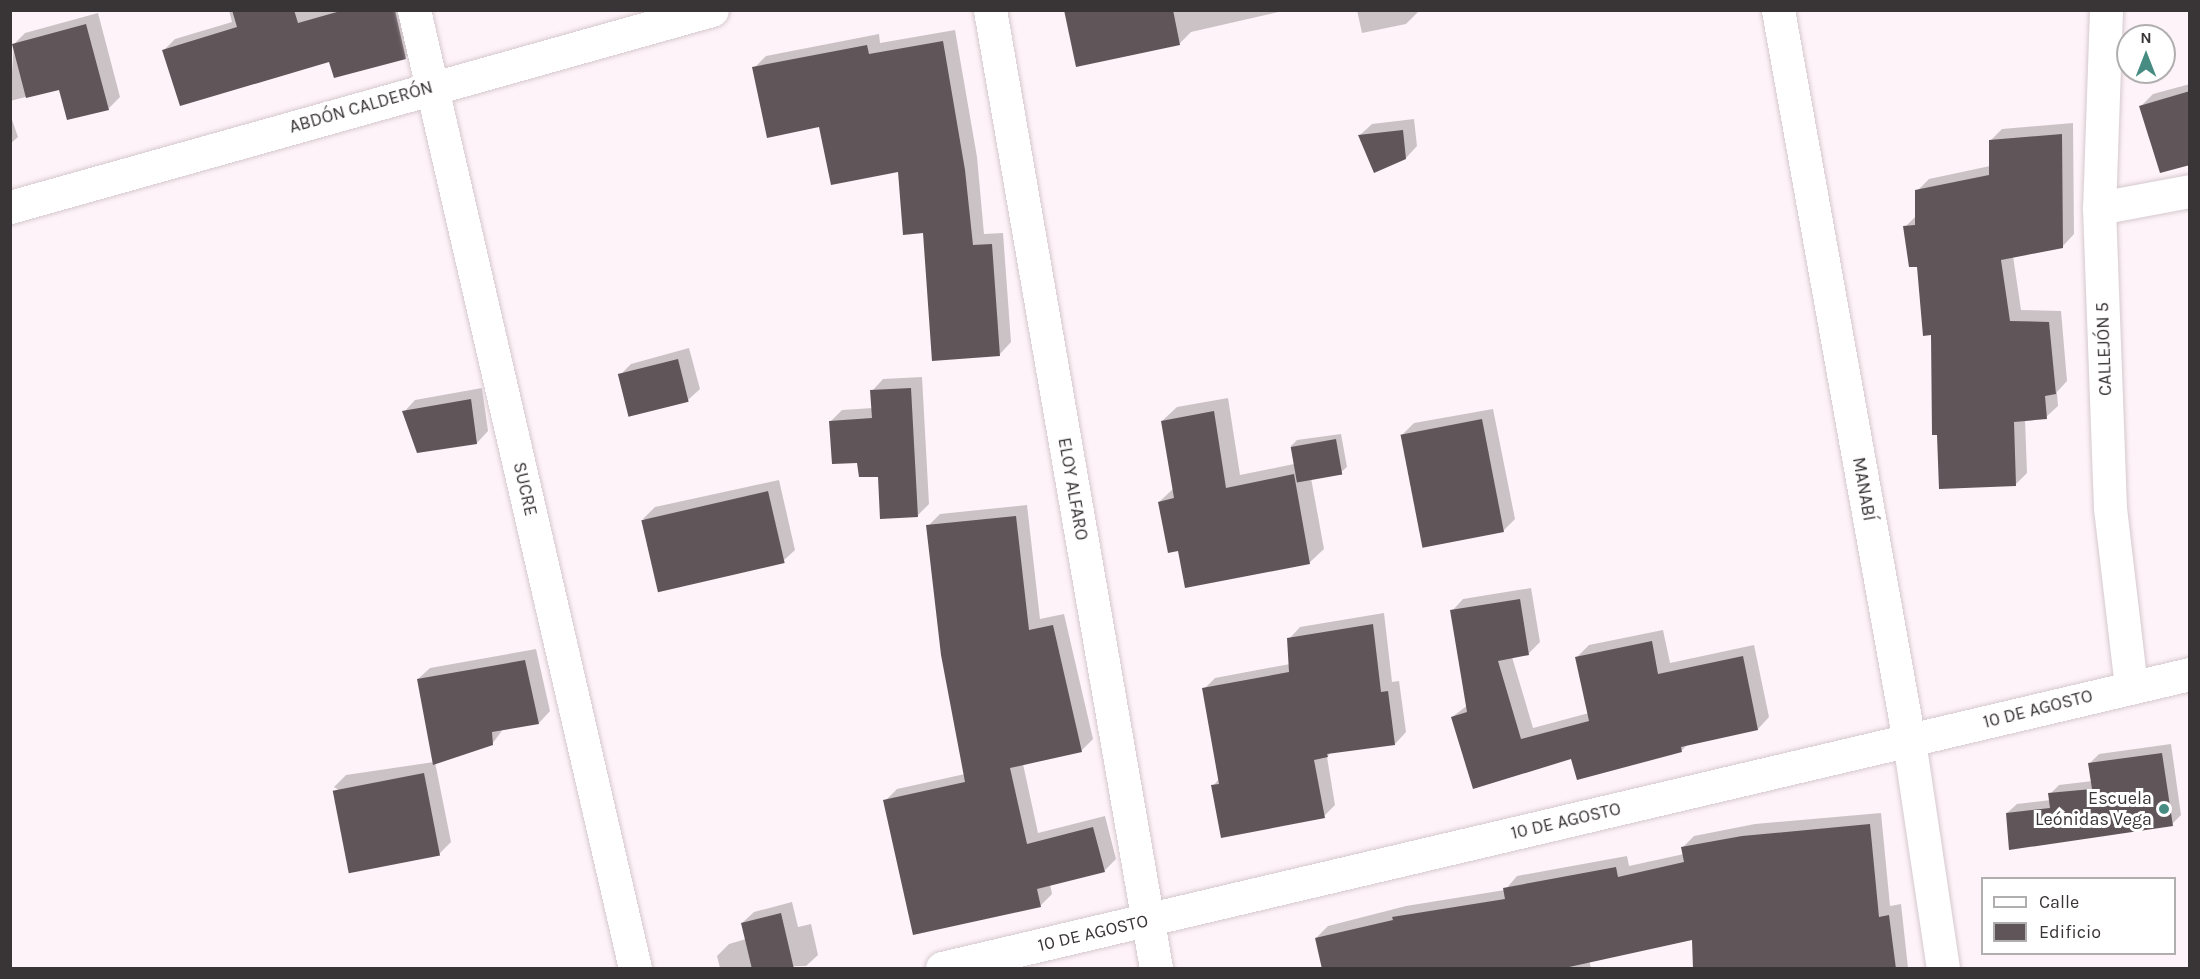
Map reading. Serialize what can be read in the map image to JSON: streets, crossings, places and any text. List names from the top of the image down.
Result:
{
  "streets": {
    "street": [
      "ABDÓN CALDERÓN",
      "CALLEJÓN 5",
      "SUCRE",
      "ELOY ALFARO",
      "MANABÍ",
      "10 DE AGOSTO"
    ]
  },
  "crossings": [
    ["ABDÓN CALDERÓN", "SUCRE"],
    ["CALLEJÓN 5", "10 DE AGOSTO"],
    ["ELOY ALFARO", "10 DE AGOSTO"],
    ["MANABÍ", "10 DE AGOSTO"]
  ],
  "places": ["Escuela Leónidas Vega"],
  "legend": ["Calle", "Edificio"],
  "north": "top"
}
